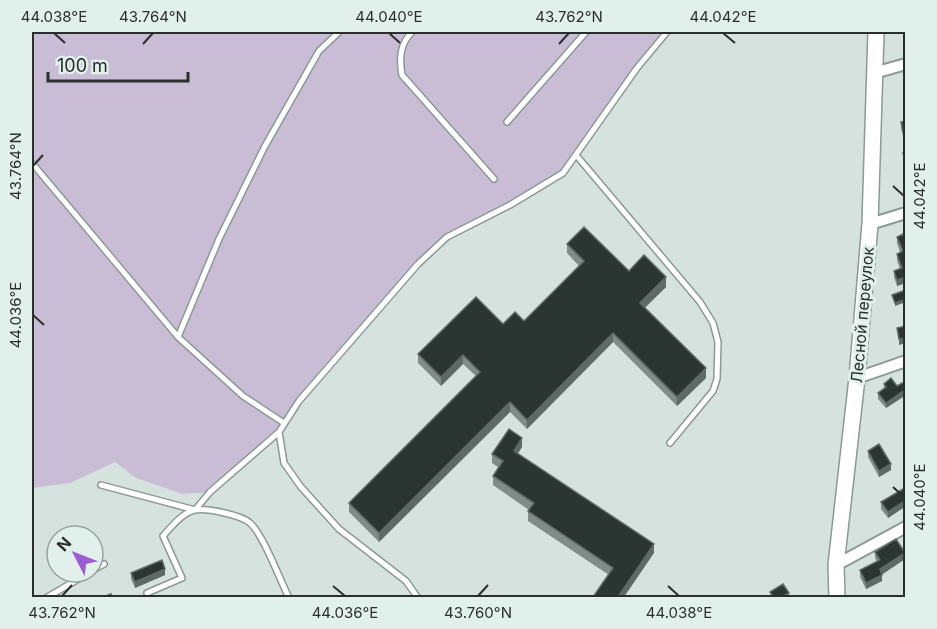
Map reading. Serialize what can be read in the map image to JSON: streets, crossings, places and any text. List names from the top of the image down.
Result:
{
  "streets": {
    "main road": ["Лесной переулок"]
  },
  "scale_bar": "100 m",
  "north": "top left",
  "coordinates": [
    "44.038°E",
    "43.764°N",
    "44.040°E",
    "43.762°N",
    "44.042°E",
    "44.036°E",
    "43.760°N"
  ]
}
